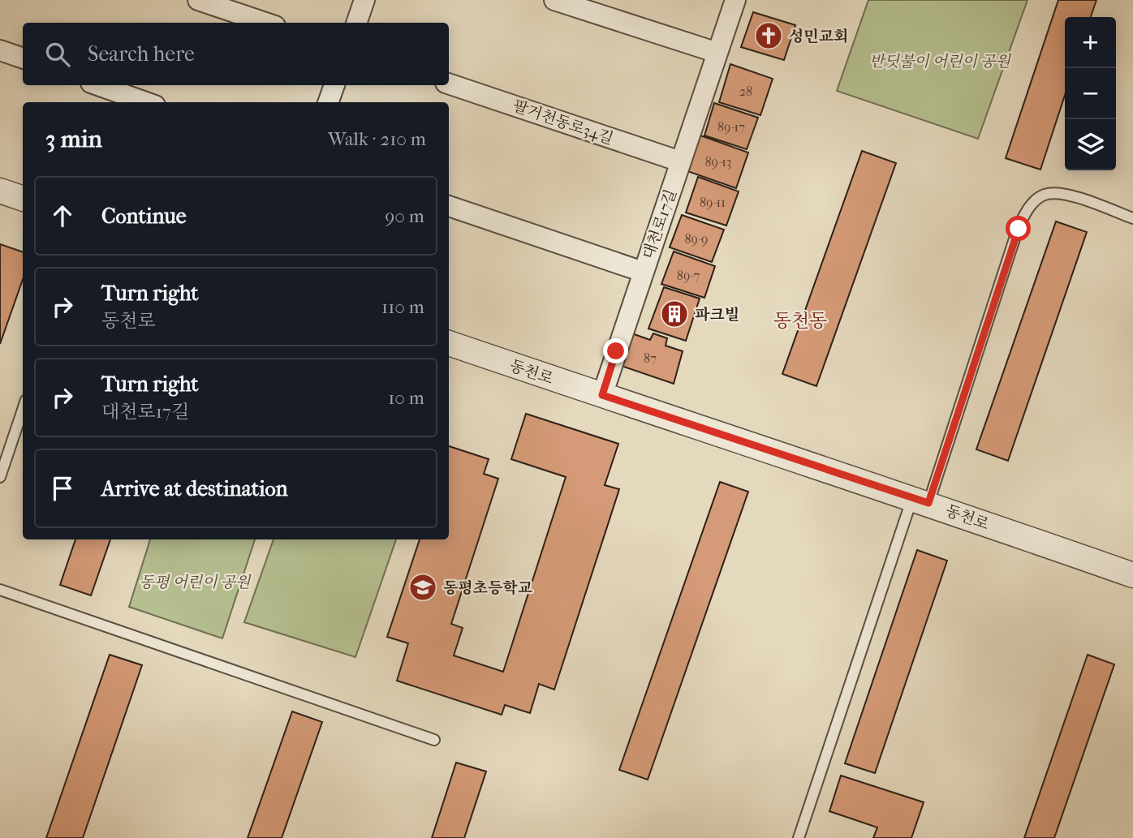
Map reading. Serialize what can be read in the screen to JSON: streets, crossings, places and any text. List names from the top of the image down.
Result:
{
  "streets": {
    "street": ["팔거천동로34길", "대천로17길", "동천로"]
  },
  "crossings": [
    ["팔거천동로34길", "대천로17길"],
    ["대천로17길", "동천로"]
  ],
  "districts": ["동천동"],
  "parks": ["반딧불이 어린이 공원", "동평 어린이 공원"],
  "places": {
    "church": ["성민교회"],
    "building": ["파크빌"],
    "school or university": ["동평초등학교"]
  },
  "house_numbers": [
    "28",
    "89-17",
    "89-13",
    "89-11",
    "89-9",
    "89-7",
    "87"
  ],
  "page": {
    "map_buttons": ["+", "−"],
    "search": "Search here",
    "heading": ["3 min", "Walk · 210 m"],
    "list": [
      ["Continue", "90 m"],
      ["Turn right", "동천로", "110 m"],
      ["Turn right", "대천로17길", "10 m"],
      "Arrive at destination"
    ]
  }
}
